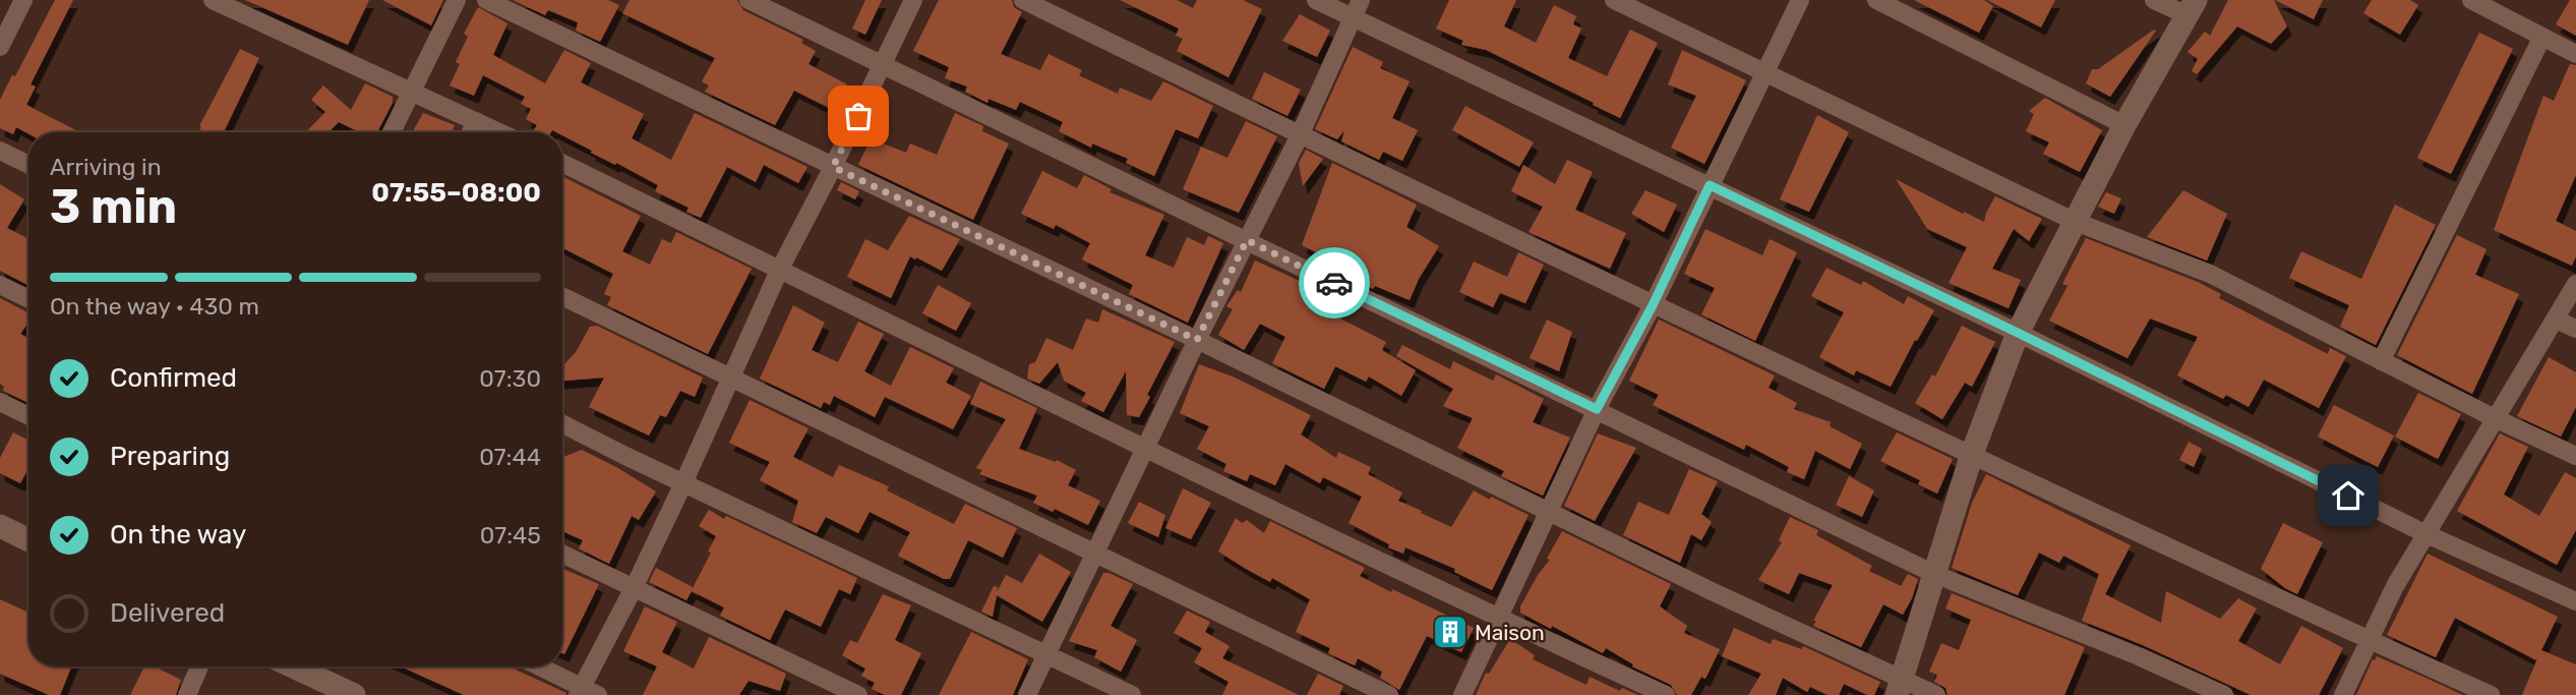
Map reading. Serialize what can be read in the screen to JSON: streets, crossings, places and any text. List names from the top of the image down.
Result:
{
  "places": {
    "building": ["Maison"]
  },
  "page": {
    "heading": ["3 min", "Arriving in", "07:55–08:00"],
    "bar": "On the way · 430 m",
    "list": [
      ["Confirmed", "07:30"],
      ["Preparing", "07:44"],
      ["On the way", "07:45"],
      "Delivered"
    ]
  }
}
